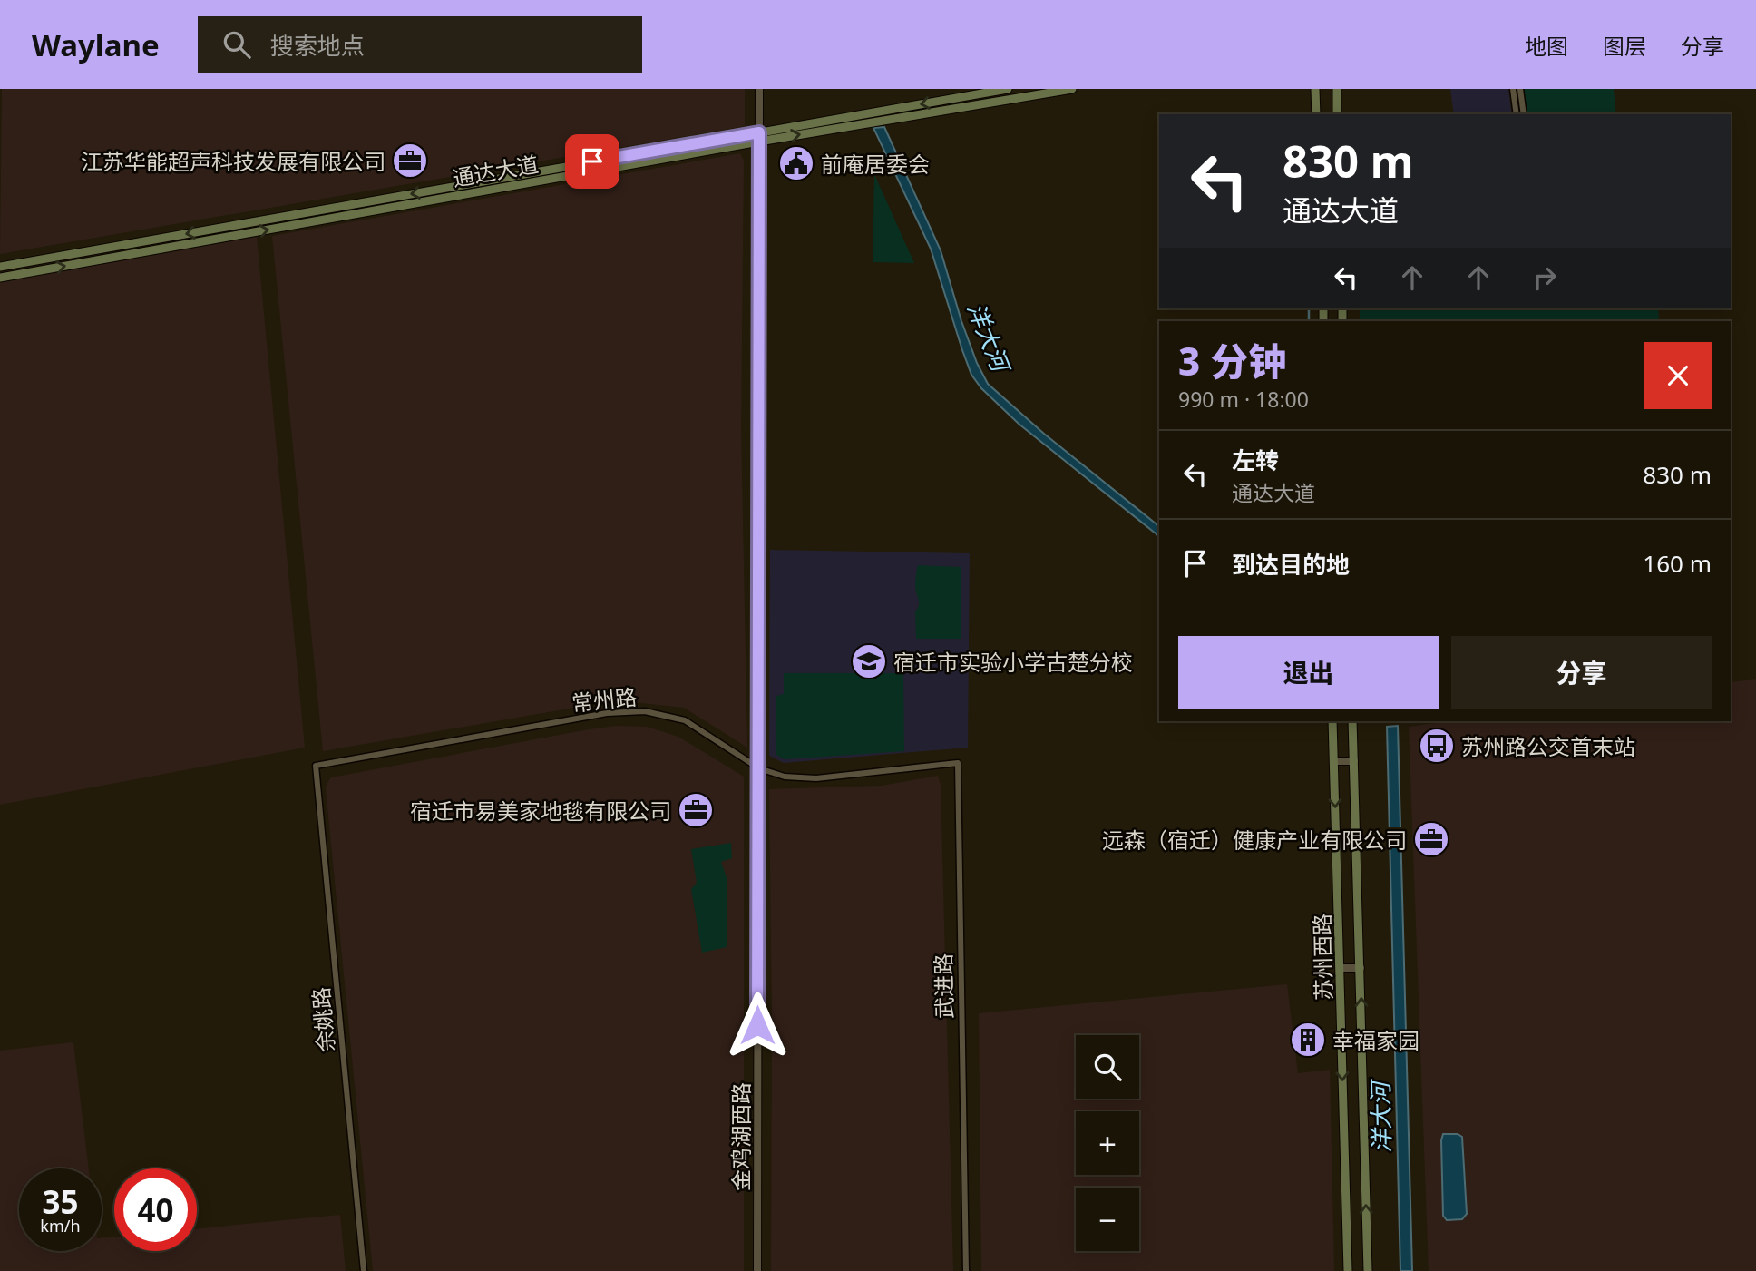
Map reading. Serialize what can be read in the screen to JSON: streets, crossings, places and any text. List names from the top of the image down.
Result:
{
  "streets": {
    "main road": ["通达大道", "苏州西路"],
    "street": [
      "常州路",
      "武进路",
      "余姚路",
      "金鸡湖西路"
    ]
  },
  "crossings": [
    ["通达大道", "金鸡湖西路"],
    ["常州路", "武进路"],
    ["常州路", "余姚路"],
    ["常州路", "金鸡湖西路"]
  ],
  "water": ["洋大河"],
  "places": {
    "office": ["江苏华能超声科技发展有限公司", "宿迁市易美家地毯有限公司", "远森（宿迁）健康产业有限公司"],
    "public building": ["前庵居委会"],
    "school or university": ["宿迁市实验小学古楚分校"],
    "bus stop": ["苏州路公交首末站"],
    "building": ["幸福家园"]
  },
  "page": {
    "header": "Waylane",
    "search": "搜索地点",
    "nav": ["地图", "图层", "分享"],
    "turn": ["830 m", "通达大道"],
    "heading": ["3 分钟", "990 m · 18:00"],
    "list": [
      {
        "name": "左转",
        "note": "通达大道",
        "value": "830 m"
      },
      {
        "name": "到达目的地",
        "value": "160 m"
      }
    ],
    "buttons": ["退出", "分享"],
    "map_buttons": ["+", "−"],
    "speed": "35 km/h",
    "limit": "40"
  }
}
